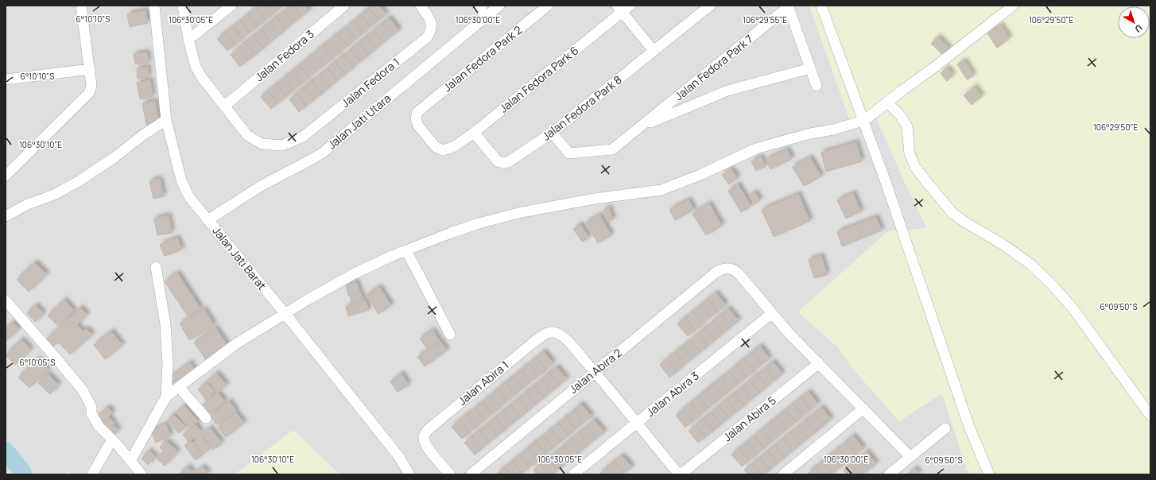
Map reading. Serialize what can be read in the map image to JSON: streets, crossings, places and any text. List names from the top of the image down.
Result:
{
  "streets": {
    "street": [
      "Jalan Fedora 3",
      "Jalan Fedora Park 2",
      "Jalan Fedora Park 7",
      "Jalan Fedora Park 6",
      "Jalan Fedora 1",
      "Jalan Fedora Park 8",
      "Jalan Jati Utara",
      "Jalan Jati Barat",
      "Jalan Abira 2",
      "Jalan Abira 1",
      "Jalan Abira 3",
      "Jalan Abira 5"
    ]
  },
  "crossings": [
    ["Jalan Fedora 3", "Jalan Fedora 1"],
    ["Jalan Fedora Park 2", "Jalan Fedora Park 6"],
    ["Jalan Fedora Park 7", "Jalan Fedora Park 8"],
    ["Jalan Fedora Park 6", "Jalan Fedora Park 8"],
    ["Jalan Jati Utara", "Jalan Jati Barat"],
    ["Jalan Abira 2", "Jalan Abira 1"],
    ["Jalan Abira 2", "Jalan Abira 3"]
  ],
  "north": "bottom right",
  "coordinates": [
    "6°10'10\"S",
    "106°30'05\"E",
    "106°30'00\"E",
    "106°29'55\"E",
    "106°29'50\"E",
    "106°30'10\"E",
    "6°09'50\"S",
    "6°10'05\"S"
  ]
}
